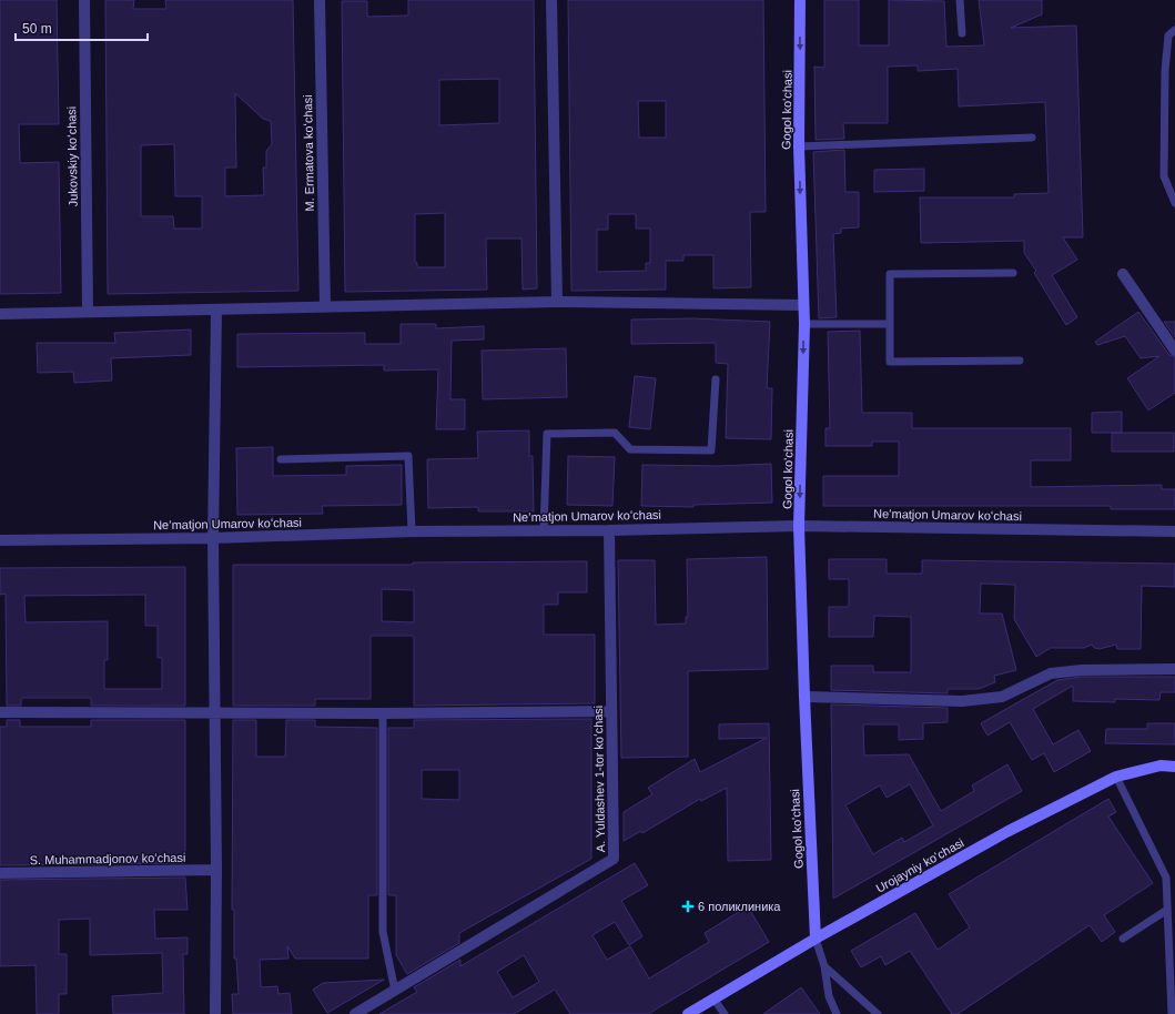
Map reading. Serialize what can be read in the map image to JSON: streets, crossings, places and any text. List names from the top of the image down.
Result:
{
  "streets": {
    "main road": ["Gogol ko'chasi", "Urоjayniy koʻchasi"],
    "street": [
      "M. Ermatova koʻchasi",
      "Jukovskiy koʻchasi",
      "Neʻmatjon Umarov koʻchasi",
      "A. Yuldashev 1-tor koʻchasi",
      "S. Muhammadjonov koʻchasi"
    ]
  },
  "crossings": [
    ["Gogol ko'chasi", "Neʻmatjon Umarov koʻchasi"],
    ["Gogol ko'chasi", "Urоjayniy koʻchasi"],
    ["Neʻmatjon Umarov koʻchasi", "A. Yuldashev 1-tor koʻchasi"]
  ],
  "one_way": ["Gogol ko'chasi"],
  "places": {
    "health": ["6 поликлиника"]
  },
  "scale_bar": "50 m"
}
